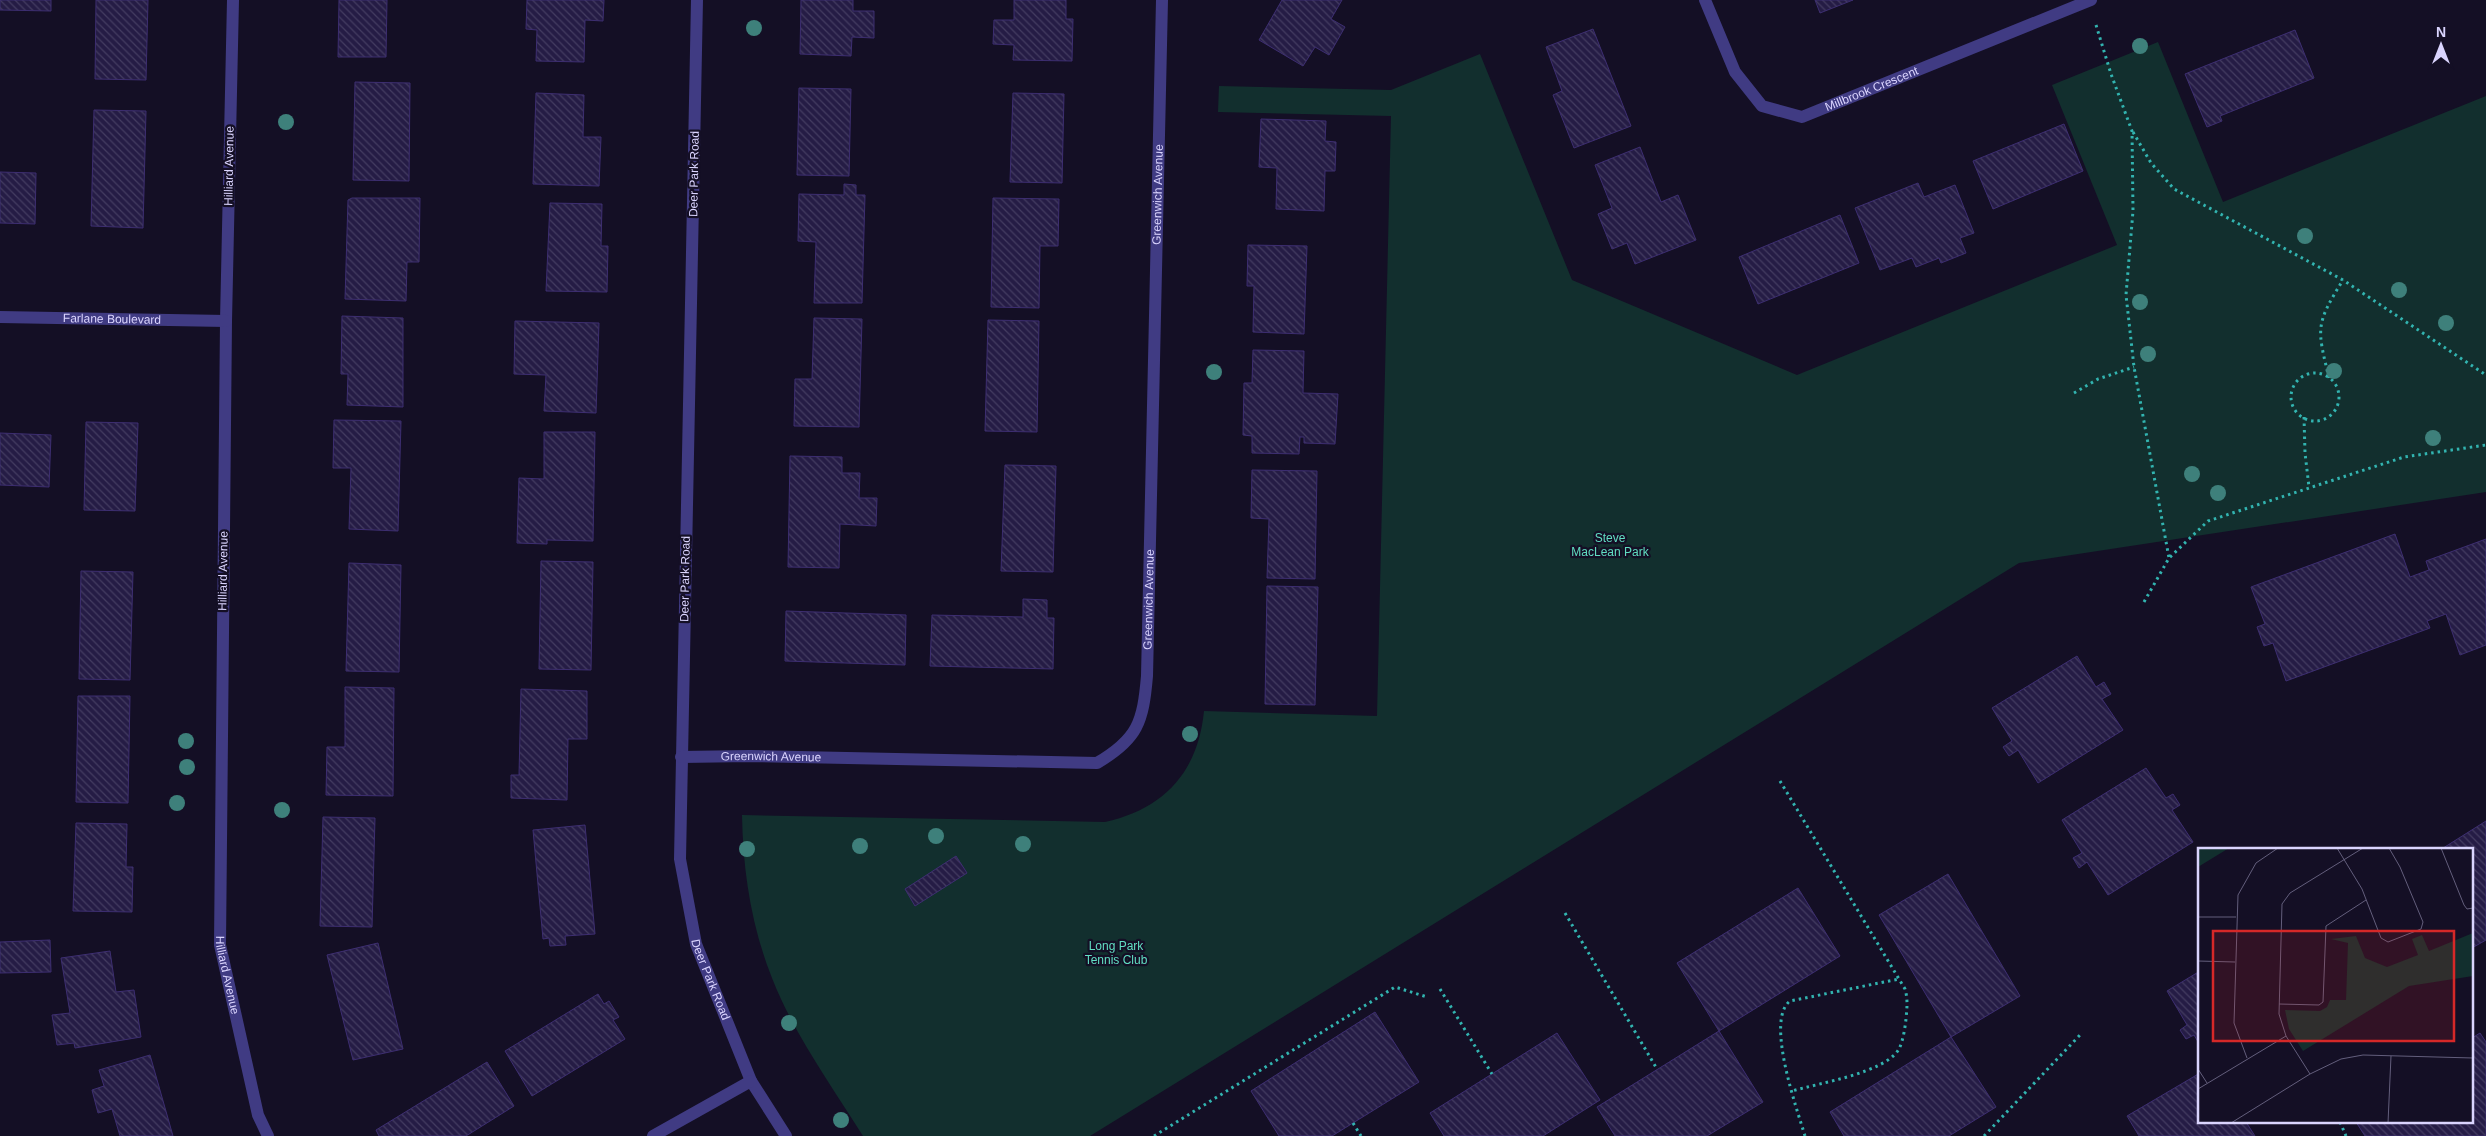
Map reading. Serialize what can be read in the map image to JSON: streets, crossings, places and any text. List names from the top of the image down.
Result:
{
  "streets": {
    "street": [
      "Millbrook Crescent",
      "Hilliard Avenue",
      "Deer Park Road",
      "Greenwich Avenue",
      "Farlane Boulevard"
    ]
  },
  "crossings": [
    ["Hilliard Avenue", "Farlane Boulevard"],
    ["Deer Park Road", "Greenwich Avenue"]
  ],
  "parks": ["Steve MacLean Park", "Long Park Tennis Club"],
  "north": "top"
}
